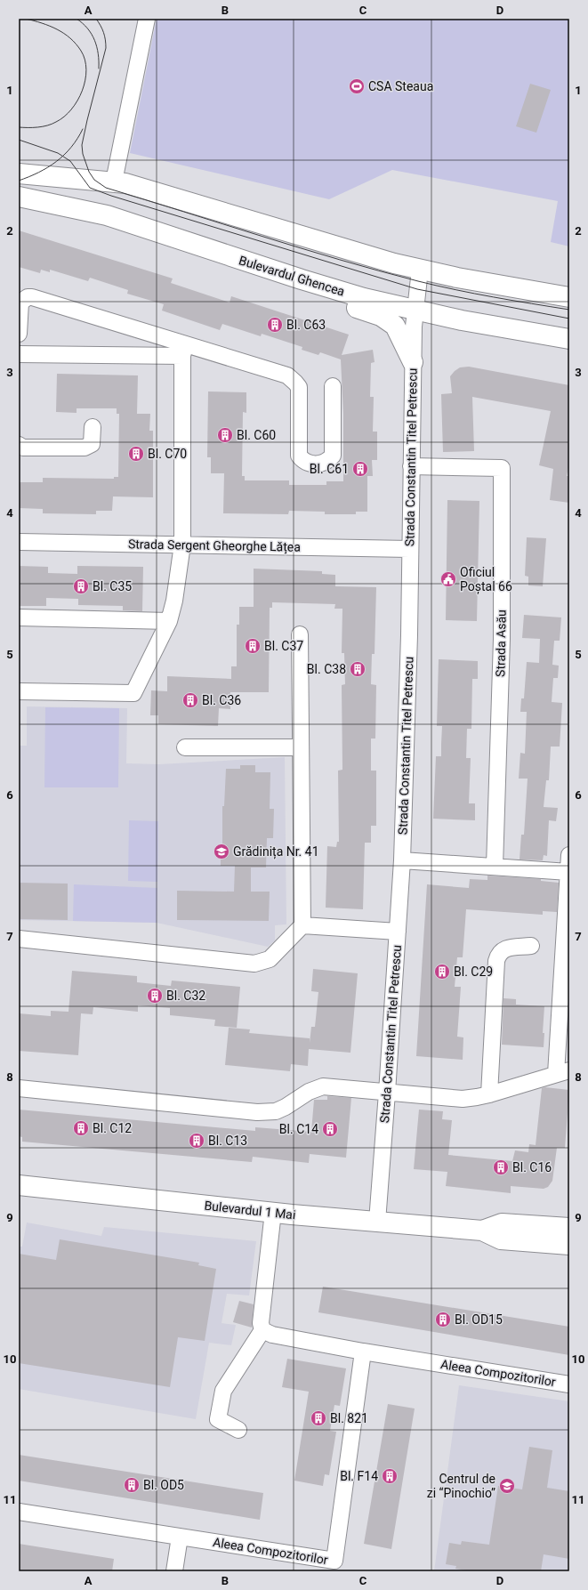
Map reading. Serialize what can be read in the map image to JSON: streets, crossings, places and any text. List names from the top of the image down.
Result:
{
  "streets": {
    "main road": ["Bulevardul Ghencea", "Bulevardul 1 Mai"],
    "street": [
      "Strada Constantin Titel Petrescu",
      "Strada Sergent Gheorghe Lățea",
      "Strada Asău",
      "Aleea Compozitorilor"
    ]
  },
  "crossings": [
    ["Bulevardul Ghencea", "Strada Constantin Titel Petrescu"],
    ["Strada Constantin Titel Petrescu", "Strada Sergent Gheorghe Lățea"],
    ["Strada Constantin Titel Petrescu", "Strada Asău"],
    ["Strada Constantin Titel Petrescu", "Bulevardul 1 Mai"]
  ],
  "places": {
    "sports": ["CSA Steaua"],
    "building": [
      "Bl. C63",
      "Bl. C60",
      "Bl. C70",
      "Bl. C61",
      "Bl. C35",
      "Bl. C37",
      "Bl. C38",
      "Bl. C36",
      "Bl. C29",
      "Bl. C32",
      "Bl. C12",
      "Bl. C14",
      "Bl. C13",
      "Bl. C16",
      "Bl. OD15",
      "Bl. 821",
      "Bl. F14",
      "Bl. OD5"
    ],
    "public building": ["Oficiul Poștal 66"],
    "school or university": ["Grădinița Nr. 41", "Centrul de zi “Pinochio”"]
  },
  "grid": {
    "columns": [
      "A",
      "B",
      "C",
      "D"
    ],
    "rows": [
      "1",
      "2",
      "3",
      "4",
      "5",
      "6",
      "7",
      "8",
      "9",
      "10",
      "11"
    ]
  }
}
